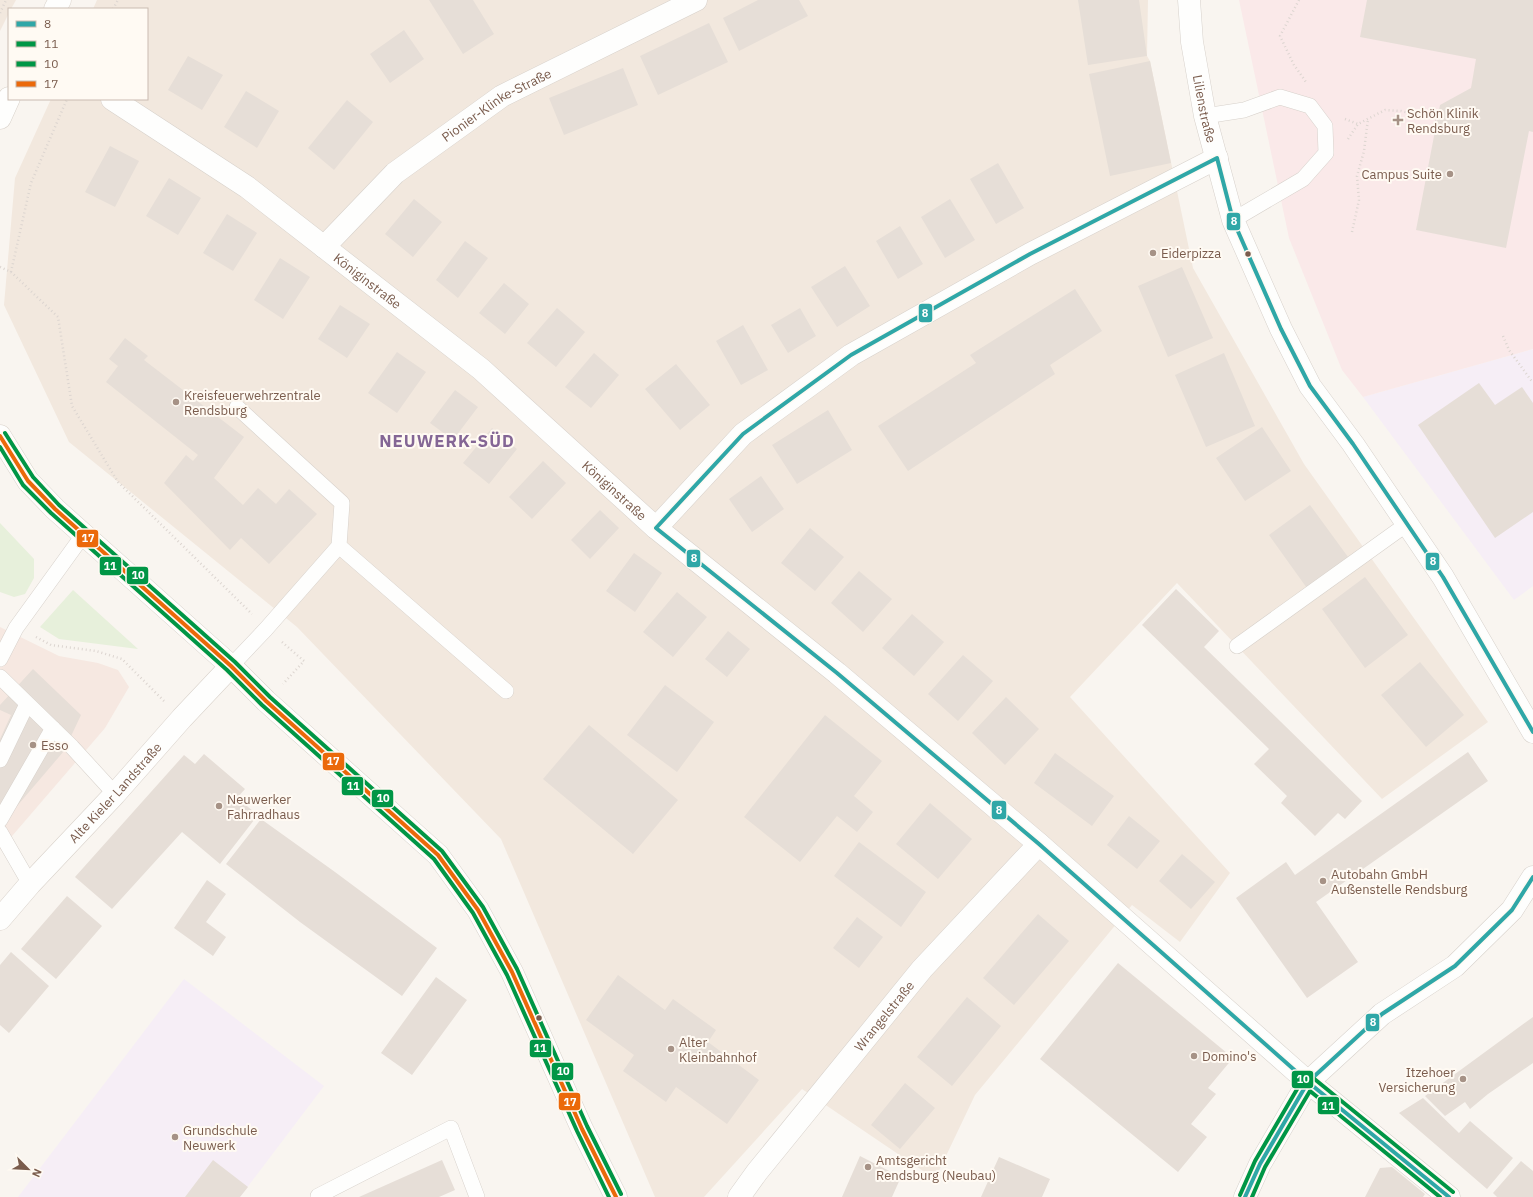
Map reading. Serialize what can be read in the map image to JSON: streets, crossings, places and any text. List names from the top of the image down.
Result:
{
  "streets": {
    "street": [
      "Pionier-Klinke-Straße",
      "Lilienstraße",
      "Königinstraße",
      "Alte Kieler Landstraße",
      "Wrangelstraße"
    ]
  },
  "crossings": [
    ["Pionier-Klinke-Straße", "Königinstraße"],
    ["Königinstraße", "Wrangelstraße"]
  ],
  "districts": ["NEUWERK-SÜD"],
  "places": {
    "health": ["Schön Klinik Rendsburg"],
    "other": [
      "Campus Suite",
      "Eiderpizza",
      "Kreisfeuerwehrzentrale Rendsburg",
      "Esso",
      "Neuwerker Fahrradhaus",
      "Autobahn GmbH Außenstelle Rendsburg",
      "Alter Kleinbahnhof",
      "Domino's",
      "Itzehoer Versicherung",
      "Grundschule Neuwerk",
      "Amtsgericht Rendsburg (Neubau)"
    ]
  },
  "lines": [
    "transit line 8",
    "transit line 10",
    "transit line 17",
    "transit line 11"
  ],
  "legend": [
    "8",
    "11",
    "10",
    "17"
  ],
  "north": "bottom right"
}
